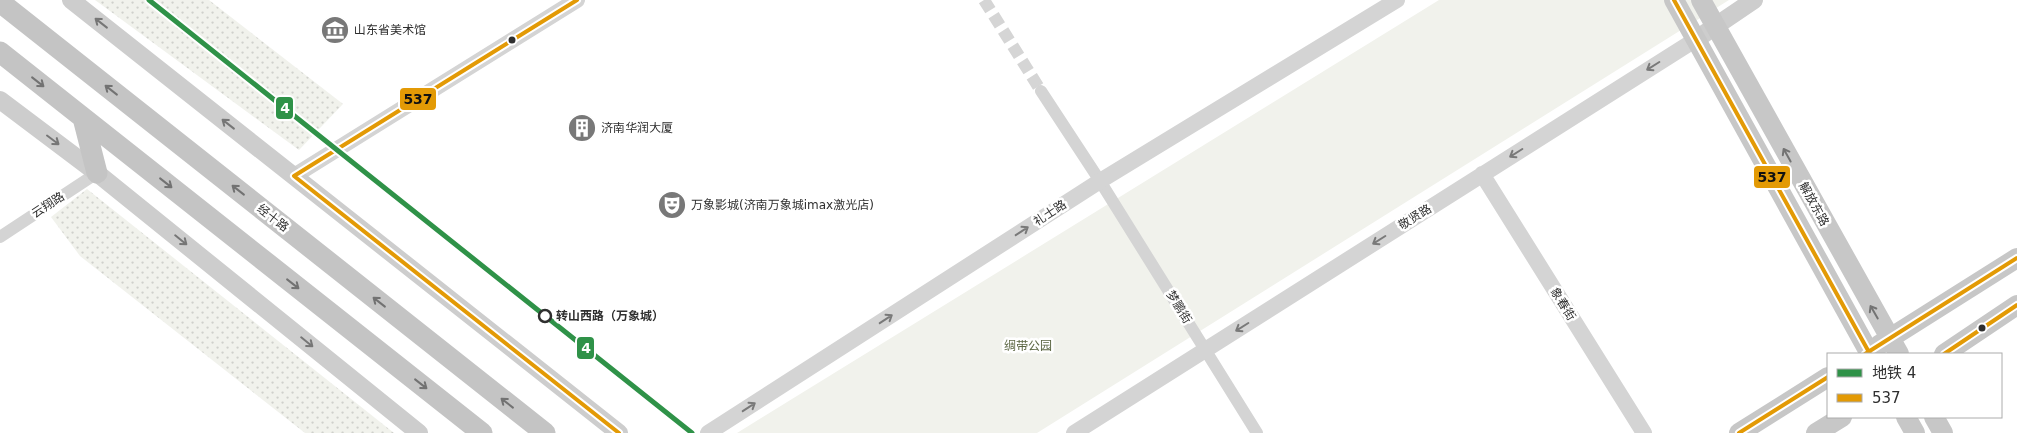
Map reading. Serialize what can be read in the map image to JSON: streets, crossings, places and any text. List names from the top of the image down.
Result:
{
  "streets": {
    "highway": ["经十路"],
    "main road": ["解放东路", "敬贤路"],
    "street": [
      "云翔路",
      "礼士路",
      "象春街",
      "梦鹏街"
    ]
  },
  "crossings": [
    ["解放东路", "敬贤路"],
    ["礼士路", "梦鹏街"],
    ["敬贤路", "象春街"],
    ["敬贤路", "梦鹏街"]
  ],
  "one_way": ["礼士路", "敬贤路"],
  "parks": ["绸带公园"],
  "places": {
    "museum": ["山东省美术馆"],
    "building": ["济南华润大厦"],
    "theatre": ["万象影城(济南万象城imax激光店)"],
    "other": ["转山西路（万象城）"]
  },
  "lines": ["metro line 4", "transit line 537"],
  "legend": ["地铁 4", "537"]
}
